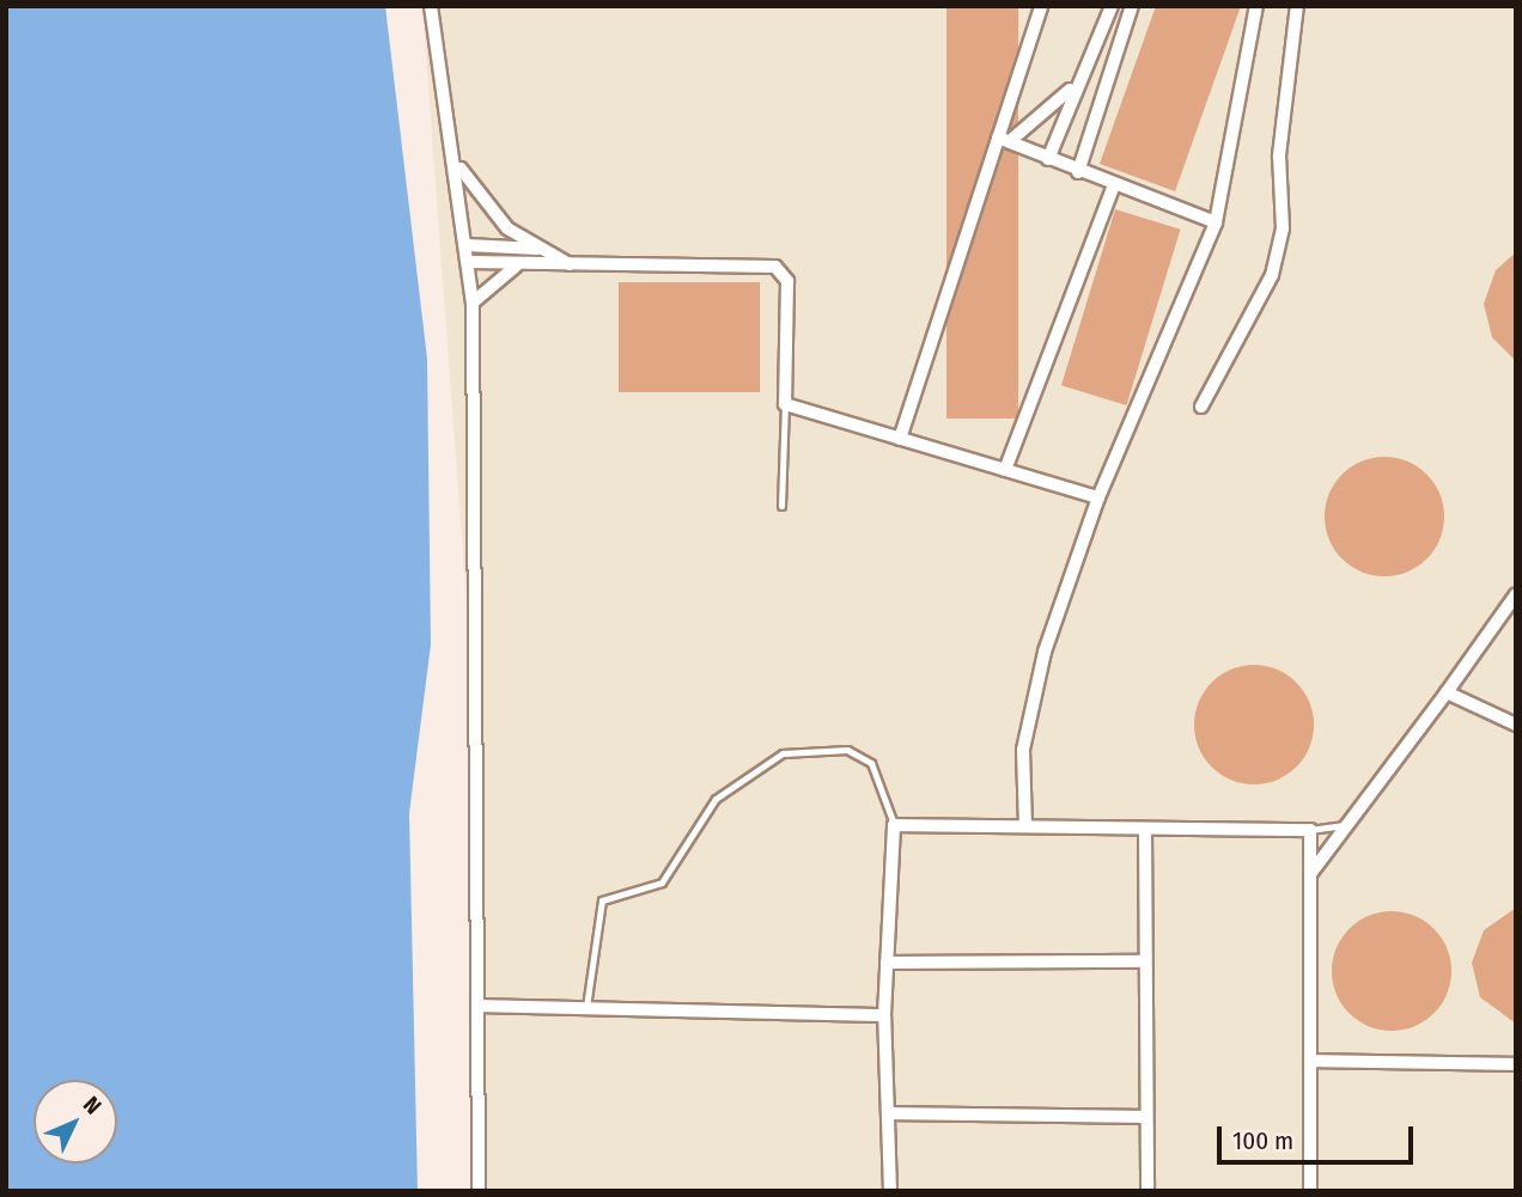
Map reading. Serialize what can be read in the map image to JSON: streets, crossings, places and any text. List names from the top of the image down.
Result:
{
  "scale_bar": "100 m",
  "north": "top right"
}
